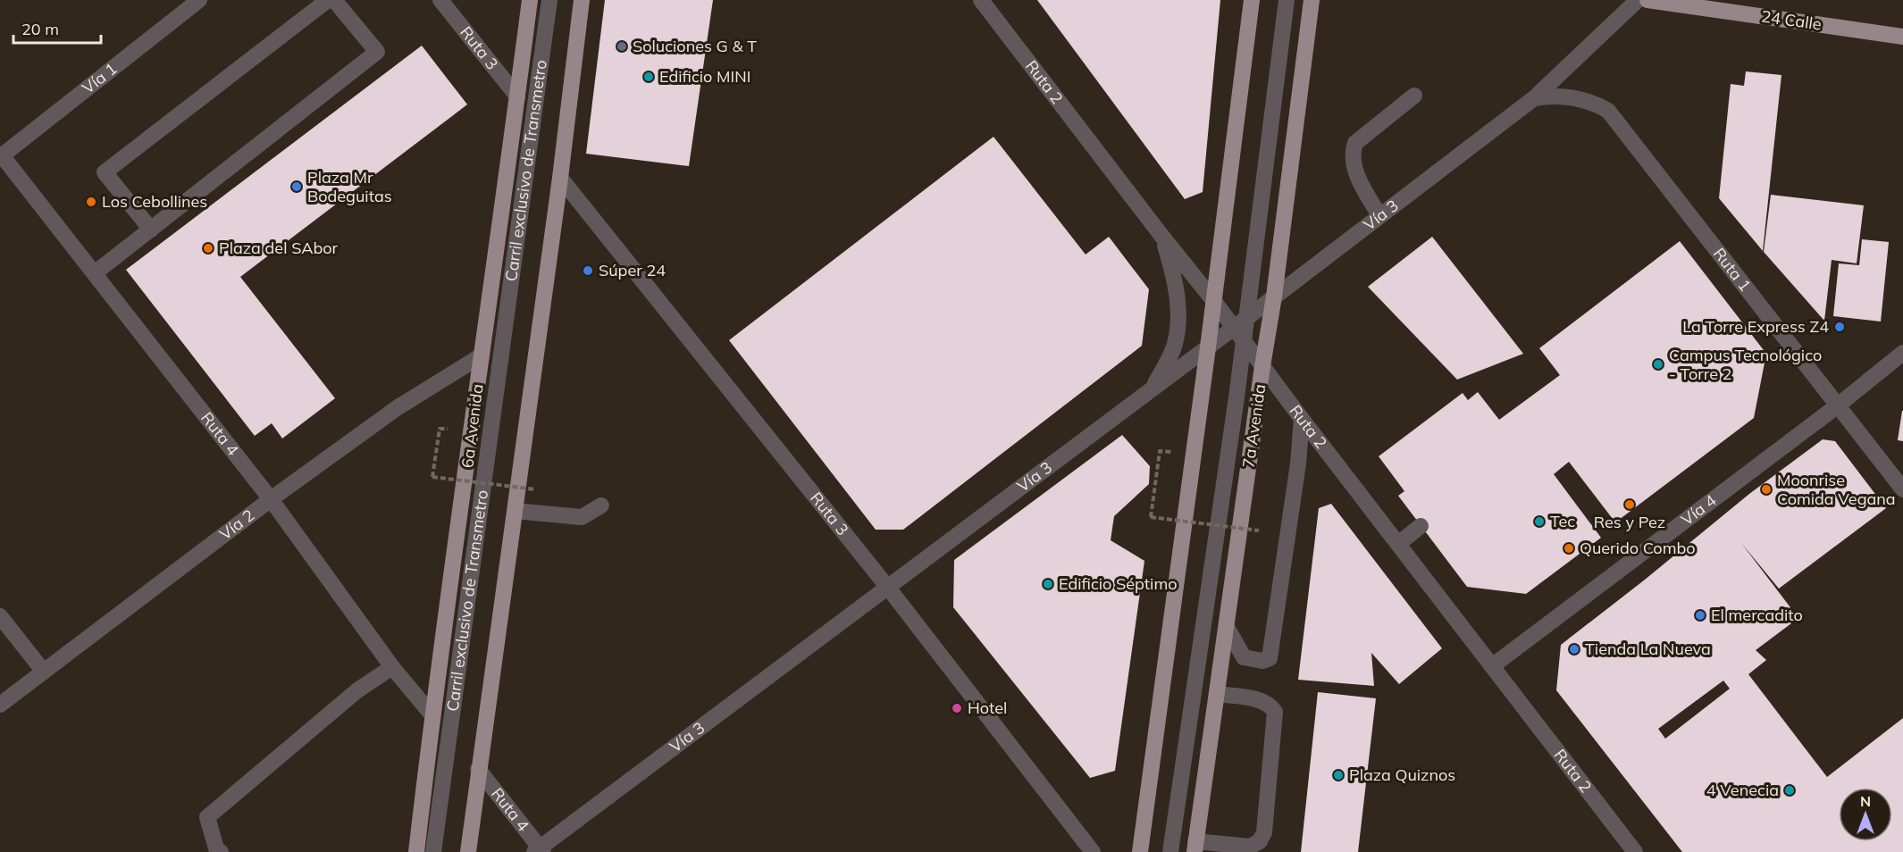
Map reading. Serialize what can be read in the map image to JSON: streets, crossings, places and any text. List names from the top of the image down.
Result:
{
  "streets": {
    "main road": ["24 Calle", "6a Avenida", "7a Avenida"],
    "street": [
      "Ruta 3",
      "Vía 1",
      "Ruta 2",
      "Carril exclusivo de Transmetro",
      "Vía 3",
      "Ruta 1",
      "Ruta 4",
      "Vía 4",
      "Vía 2"
    ]
  },
  "crossings": [
    ["Ruta 3", "Vía 3"],
    ["Ruta 3", "6a Avenida"],
    ["Vía 1", "Ruta 4"],
    ["Ruta 2", "Vía 3"],
    ["Ruta 2", "7a Avenida"],
    ["Ruta 2", "Vía 4"],
    ["Vía 3", "Ruta 1"],
    ["Vía 3", "7a Avenida"],
    ["Vía 3", "Ruta 4"],
    ["Ruta 1", "Vía 4"],
    ["6a Avenida", "Ruta 4"],
    ["6a Avenida", "Vía 2"],
    ["Ruta 4", "Vía 2"]
  ],
  "places": [
    "Soluciones G & T",
    "Edificio MINI",
    "Plaza Mr Bodeguitas",
    "Los Cebollines",
    "Plaza del SAbor",
    "Súper 24",
    "La Torre Express Z4",
    "Campus Tecnológico - Torre 2",
    "Moonrise Comida Vegana",
    "Res y Pez",
    "Tec",
    "Querido Combo",
    "Edificio Séptimo",
    "El mercadito",
    "Tienda La Nueva",
    "Hotel",
    "Plaza Quiznos",
    "4 Venecia"
  ],
  "scale_bar": "20 m",
  "north": "top"
}
